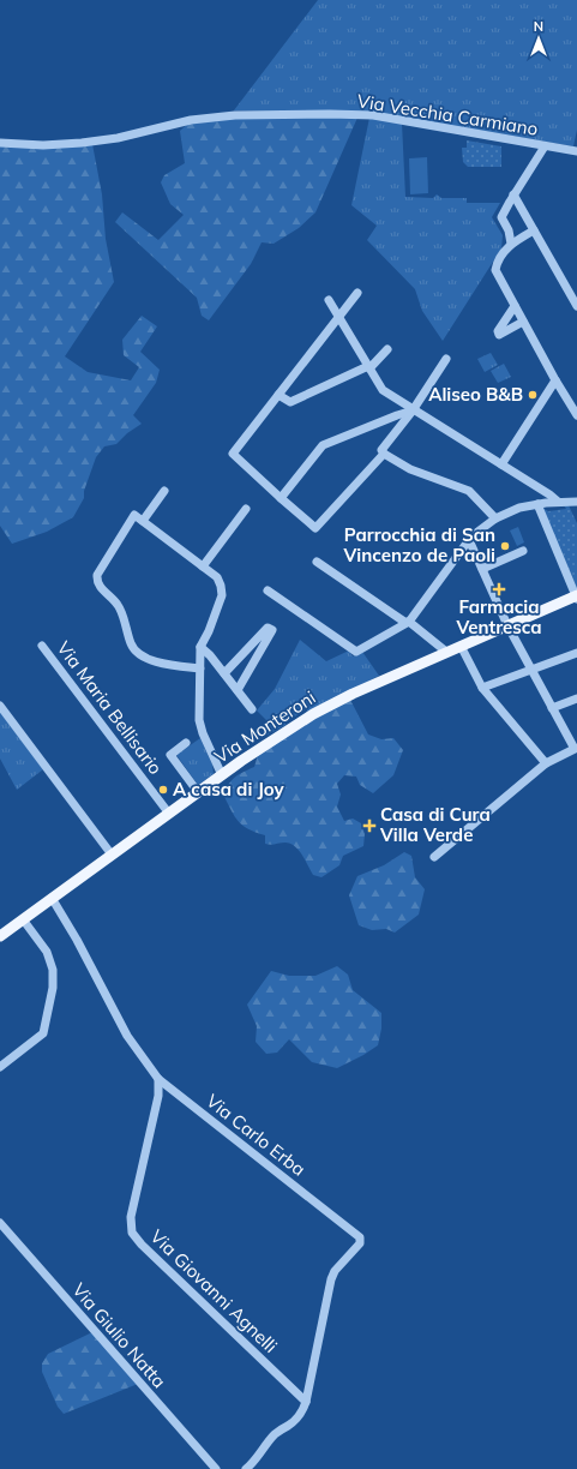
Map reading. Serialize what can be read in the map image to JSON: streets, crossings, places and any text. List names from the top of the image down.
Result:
{
  "streets": {
    "main road": ["Via Monteroni"],
    "street": [
      "Via Vecchia Carmiano",
      "Via Maria Bellisario",
      "Via Carlo Erba",
      "Via Giovanni Agnelli",
      "Via Giulio Natta"
    ]
  },
  "crossings": [
    ["Via Maria Bellisario", "Via Monteroni"],
    ["Via Monteroni", "Via Carlo Erba"],
    ["Via Carlo Erba", "Via Giovanni Agnelli"]
  ],
  "places": {
    "other": ["Aliseo B&B", "Parrocchia di San Vincenzo de Paoli", "A casa di Joy"],
    "health": ["Farmacia Ventresca", "Casa di Cura Villa Verde"]
  },
  "north": "top"
}
